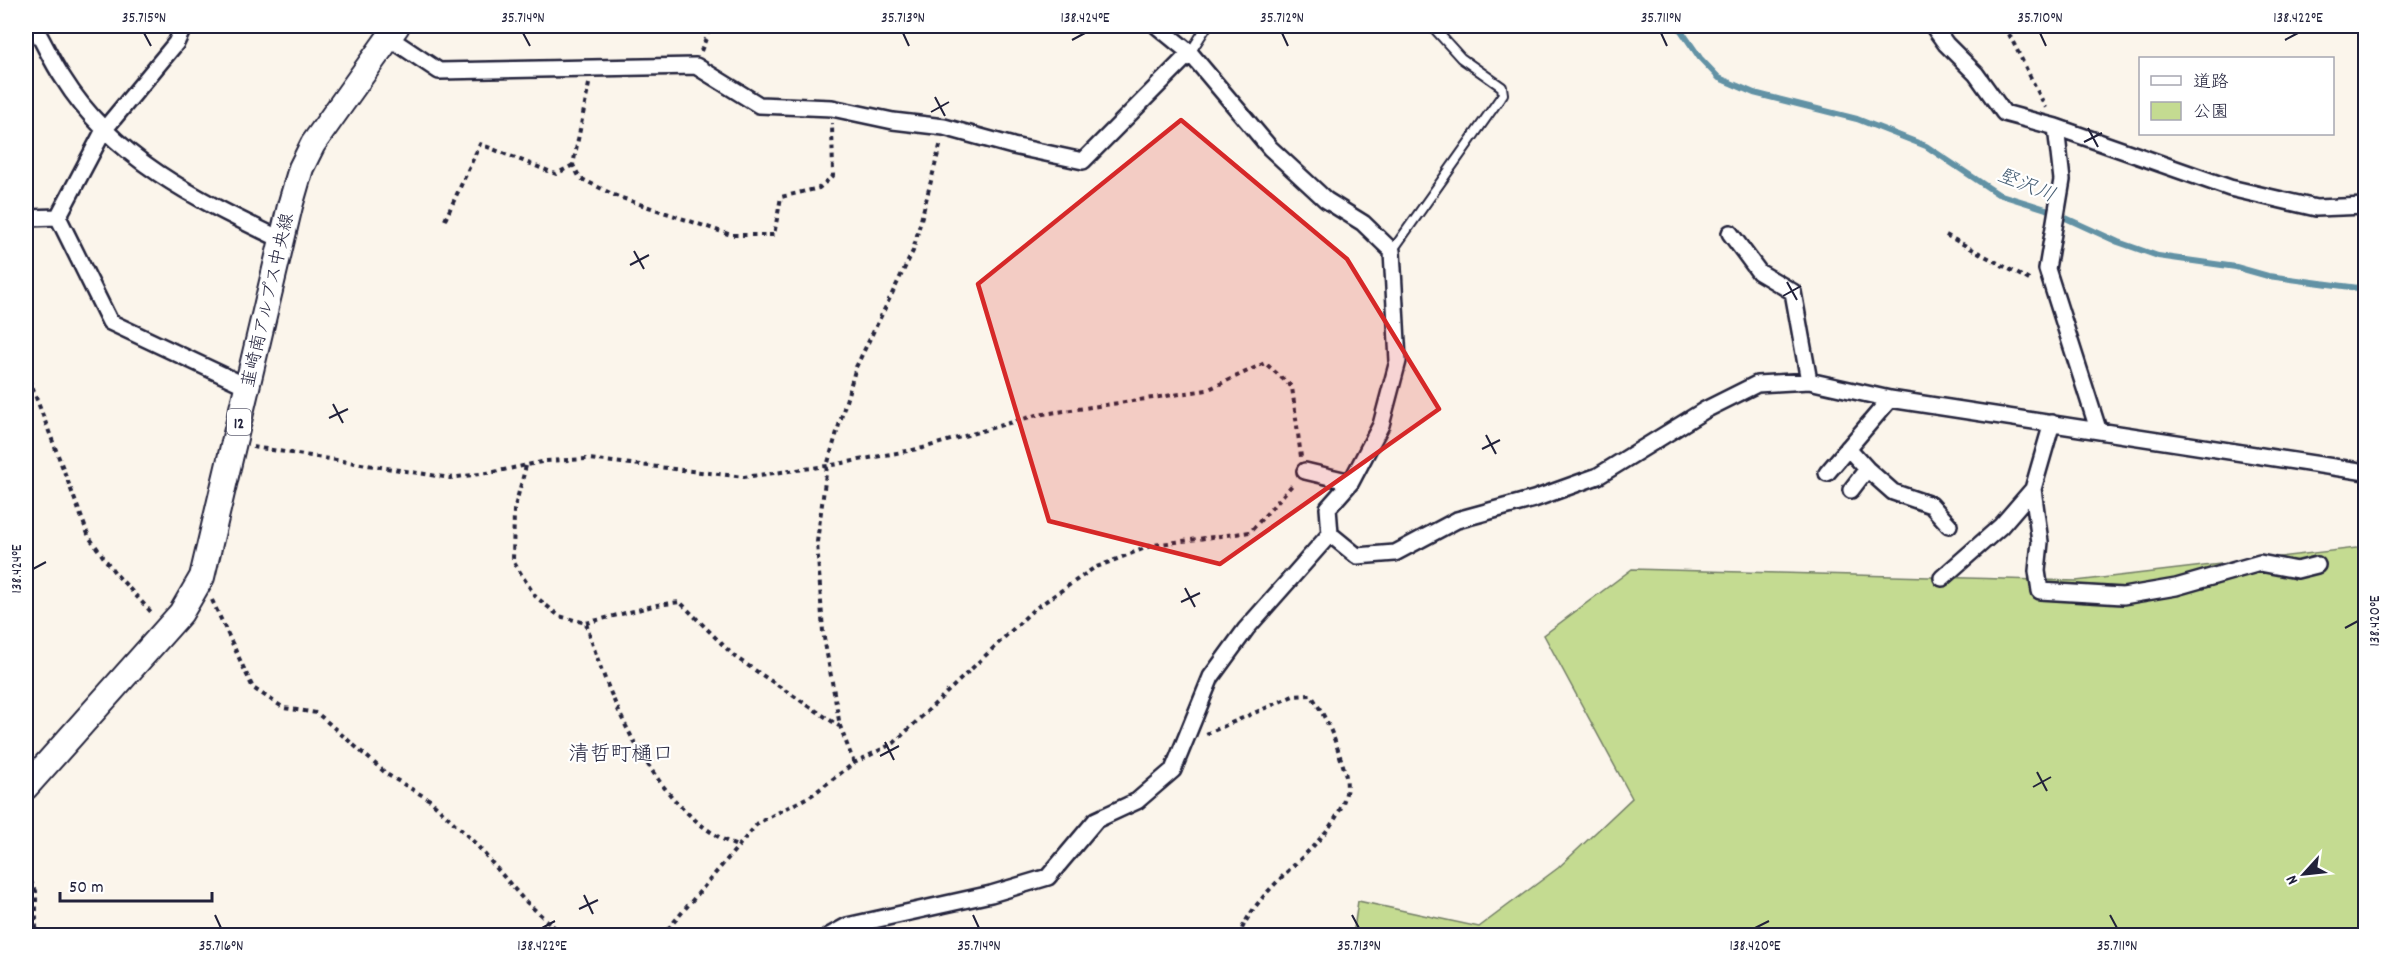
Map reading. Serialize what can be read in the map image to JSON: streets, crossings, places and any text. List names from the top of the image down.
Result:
{
  "streets": {
    "main road": ["韮崎南アルプス中央線", "12"]
  },
  "districts": ["清哲町樋口"],
  "water": ["堅沢川"],
  "legend": ["道路", "公園"],
  "scale_bar": "50 m",
  "north": "bottom left",
  "coordinates": [
    "35.715°N",
    "35.714°N",
    "35.713°N",
    "138.424°E",
    "35.712°N",
    "35.711°N",
    "35.710°N",
    "138.422°E",
    "138.420°E",
    "35.716°N"
  ]
}
